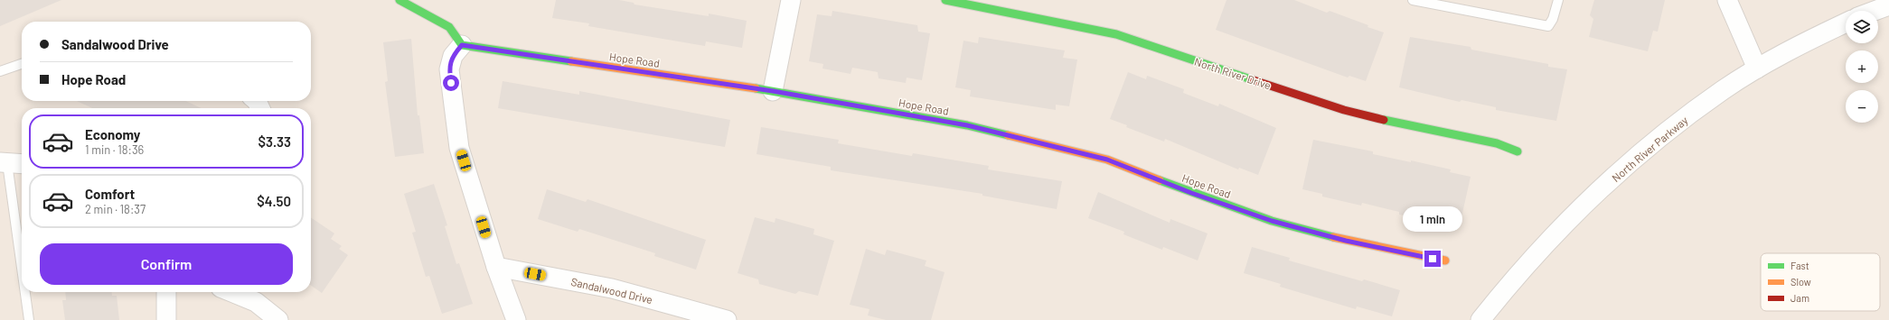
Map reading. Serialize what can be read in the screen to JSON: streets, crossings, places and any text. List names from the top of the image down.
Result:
{
  "streets": {
    "street": [
      "Hope Road",
      "North River Drive",
      "North River Parkway",
      "Sandalwood Drive"
    ]
  },
  "legend": ["Fast", "Slow", "Jam"],
  "page": {
    "map_buttons": ["+", "−"],
    "banner": ["Sandalwood Drive", "Hope Road"],
    "list": [
      {
        "name": "Economy",
        "note": "1 min · 18:36",
        "value": "$3.33"
      },
      {
        "name": "Comfort",
        "note": "2 min · 18:37",
        "value": "$4.50"
      }
    ],
    "bubble": "1 min",
    "buttons": "Confirm"
  }
}
